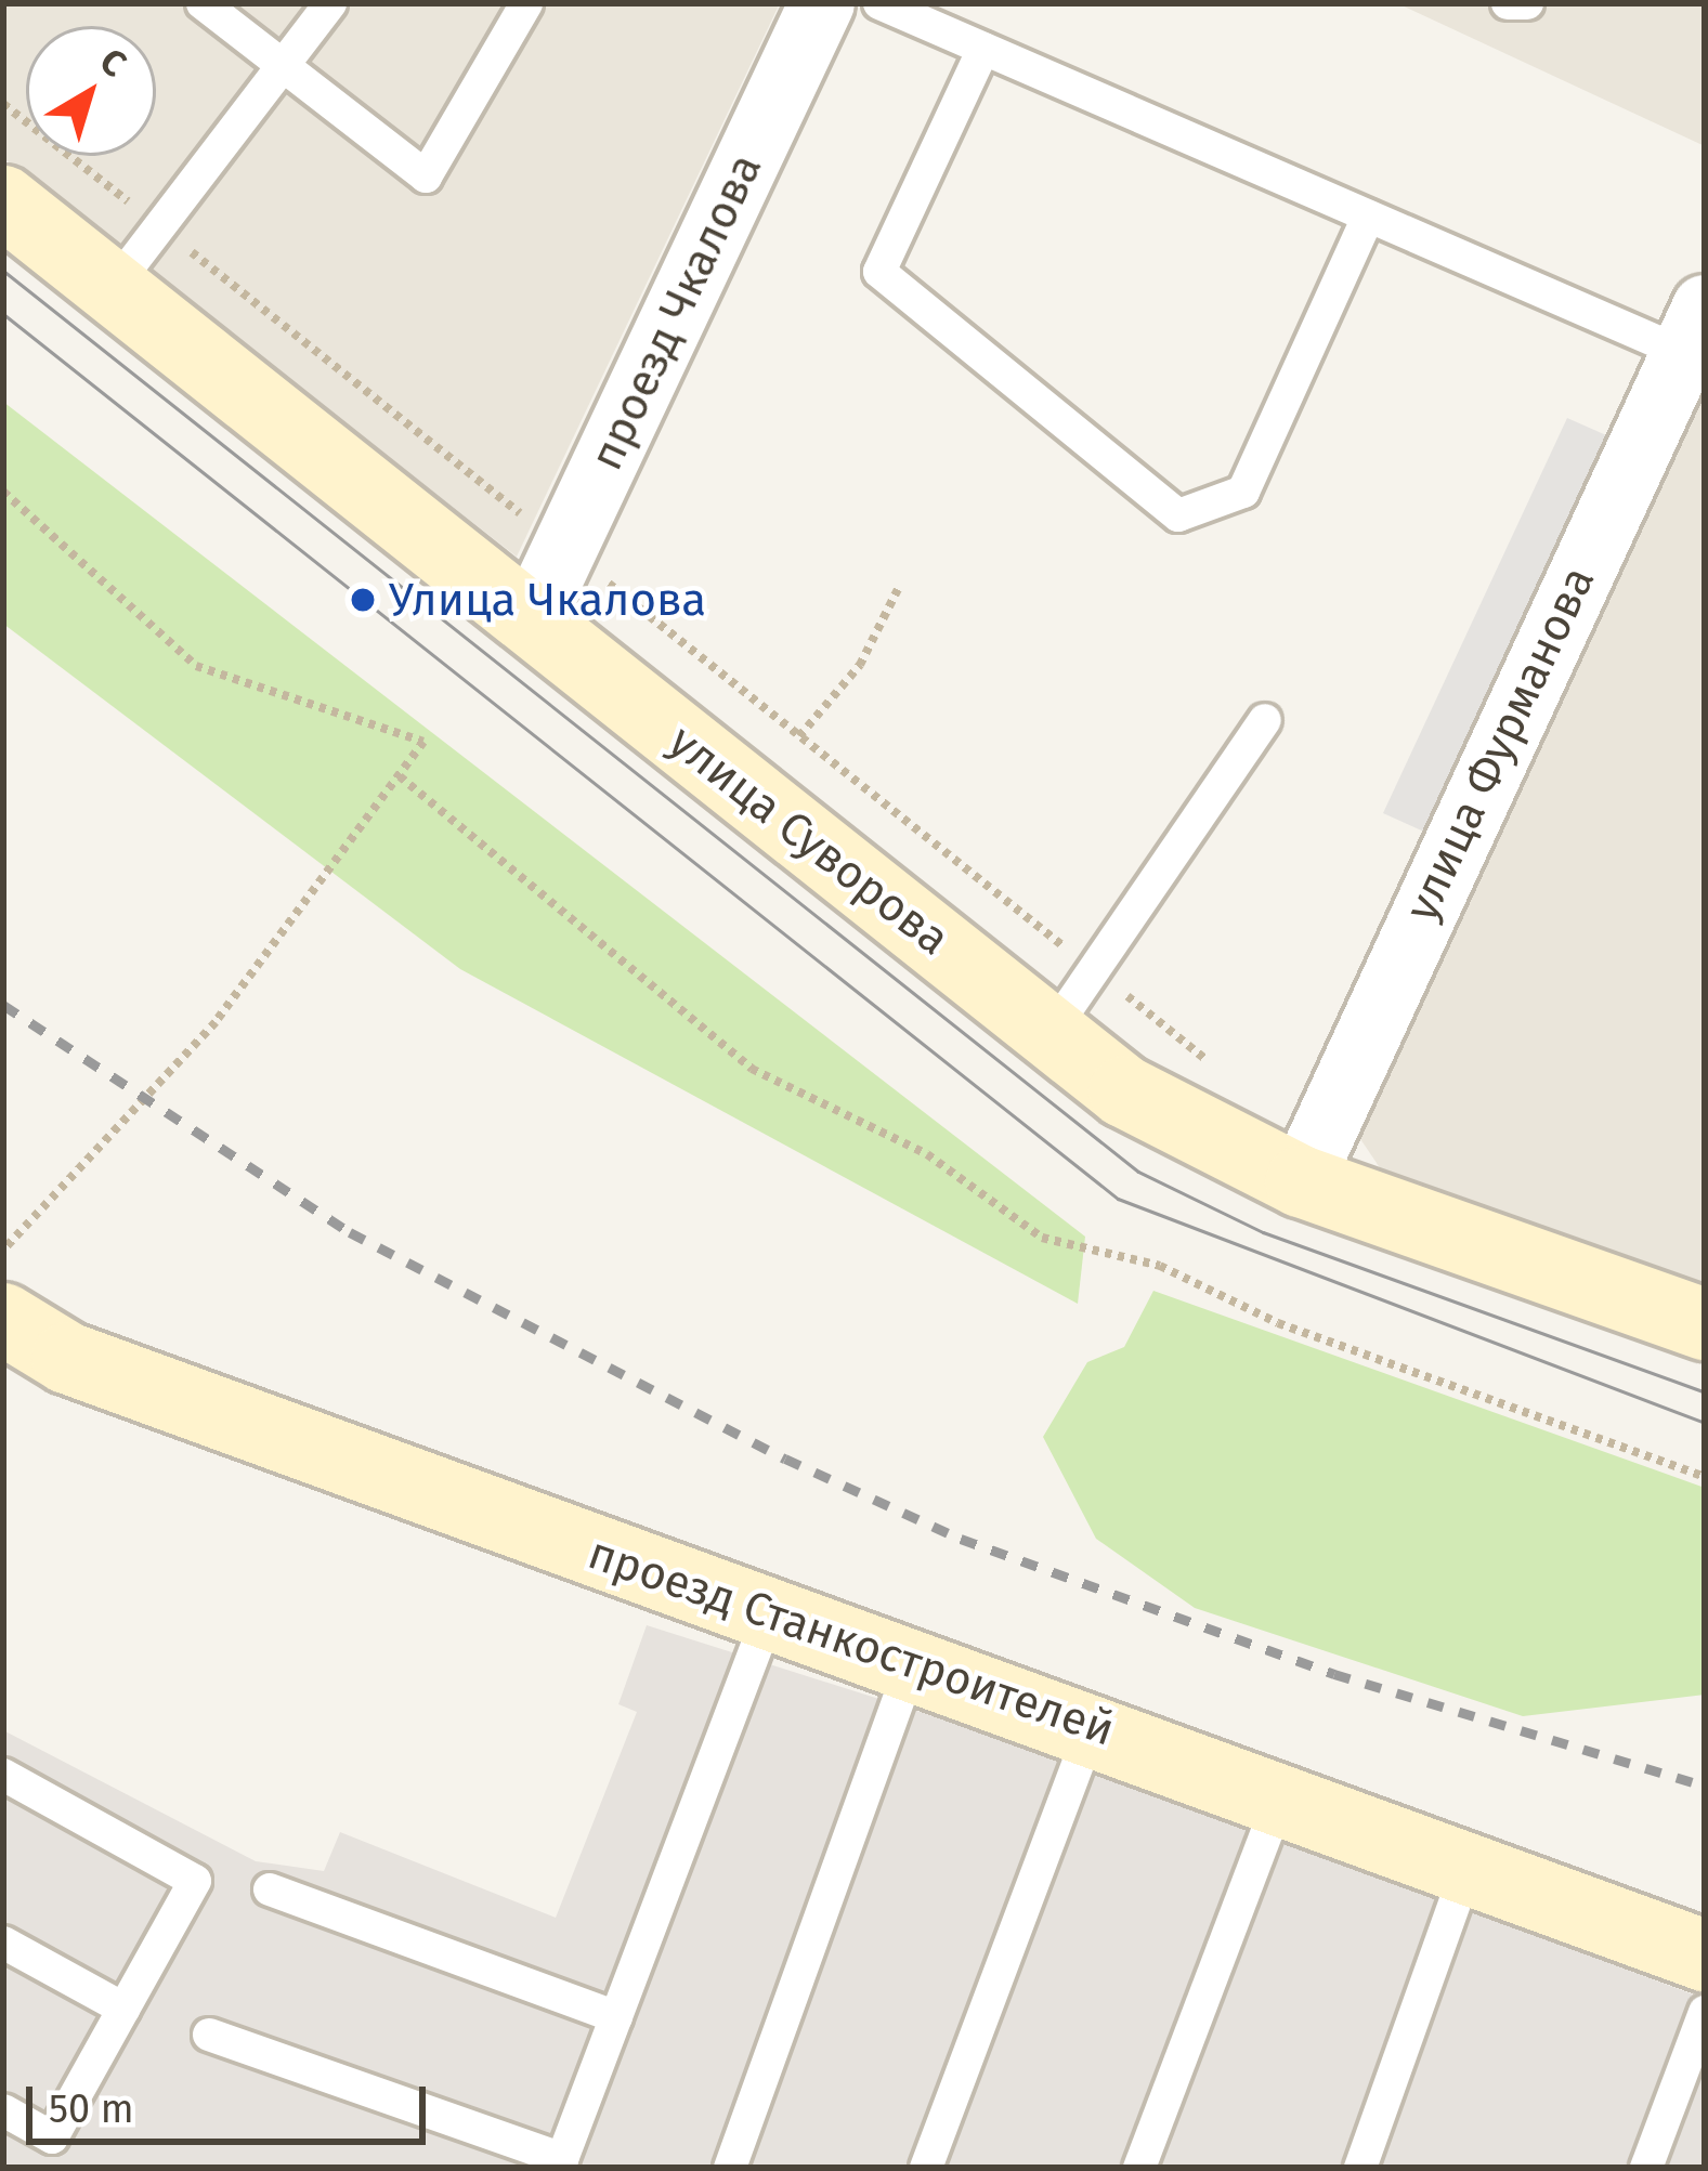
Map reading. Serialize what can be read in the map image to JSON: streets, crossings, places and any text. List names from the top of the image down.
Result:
{
  "streets": {
    "street": [
      "проезд Чкалова",
      "улица Фурманова",
      "улица Суворова",
      "проезд Станкостроителей"
    ]
  },
  "crossings": [
    ["проезд Чкалова", "улица Суворова"],
    ["улица Фурманова", "улица Суворова"]
  ],
  "places": ["Улица Чкалова"],
  "scale_bar": "50 m",
  "north": "top right"
}
